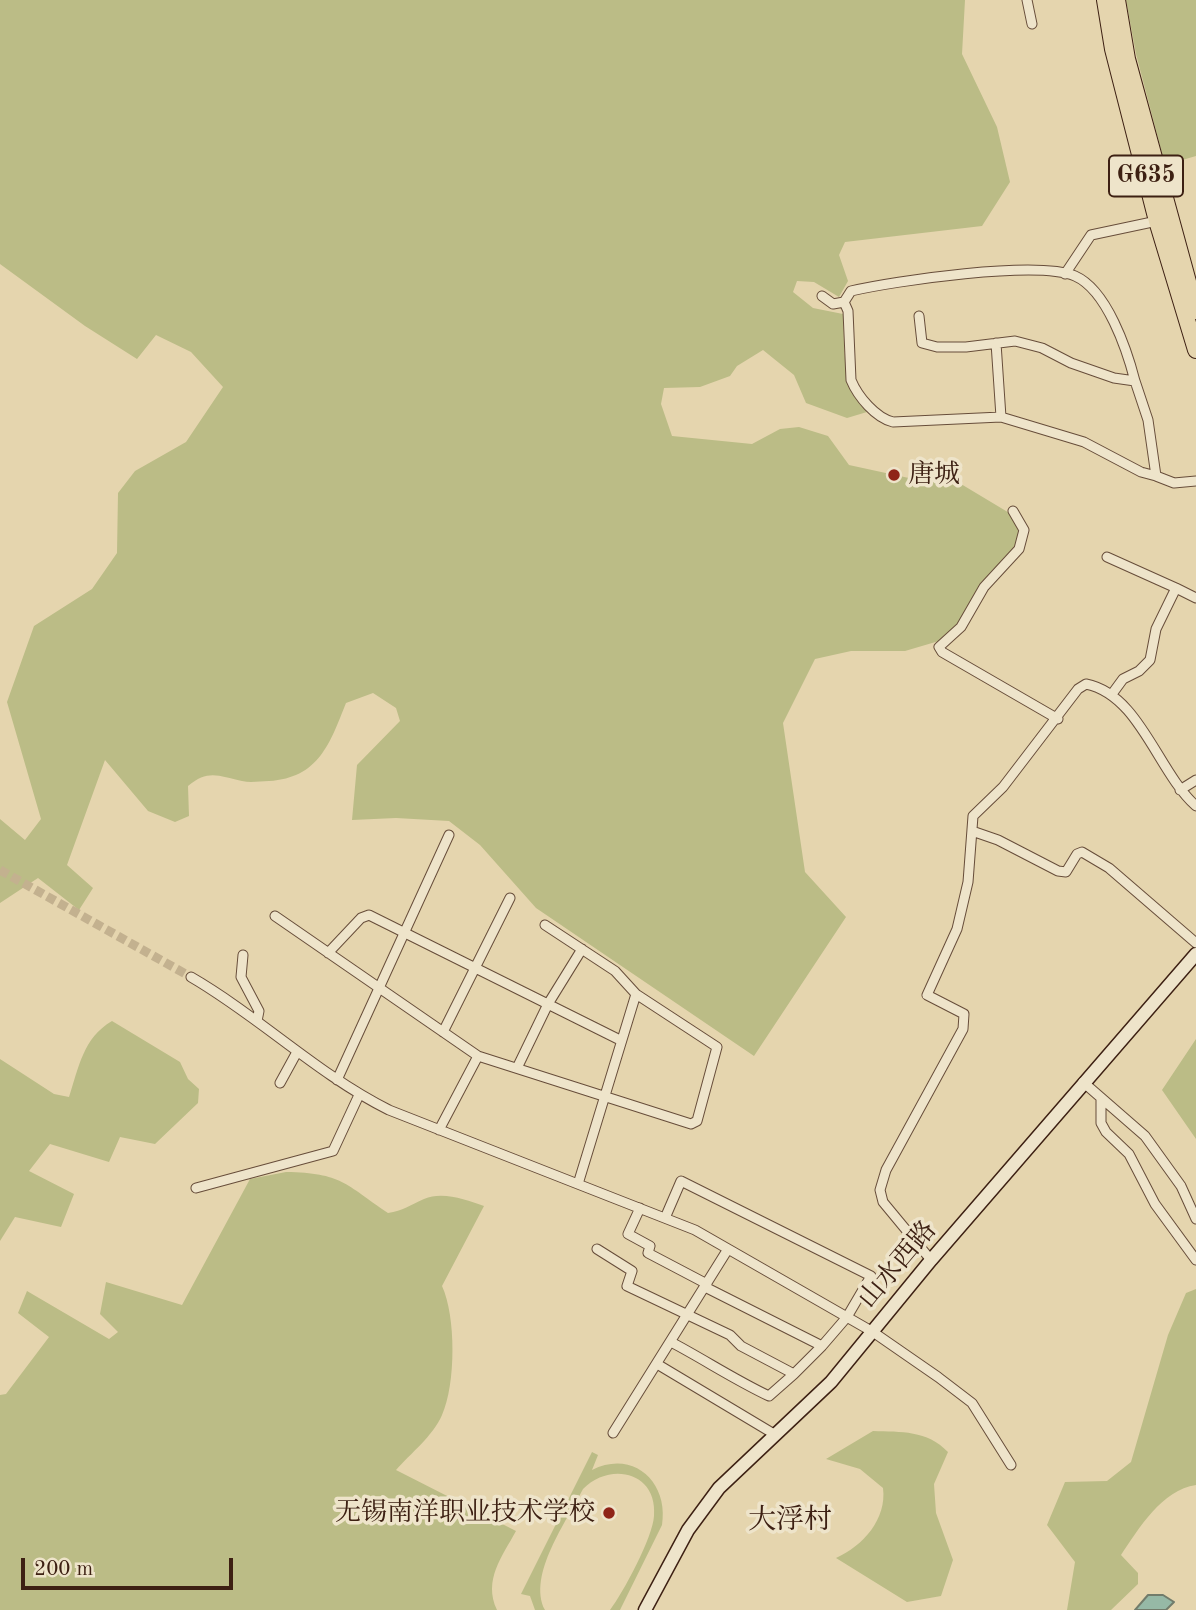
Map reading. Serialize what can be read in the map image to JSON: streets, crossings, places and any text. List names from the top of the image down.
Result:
{
  "streets": {
    "highway": ["G635"],
    "street": ["山水西路"]
  },
  "districts": ["大浮村"],
  "places": ["唐城", "无锡南洋职业技术学校"],
  "scale_bar": "200 m"
}
